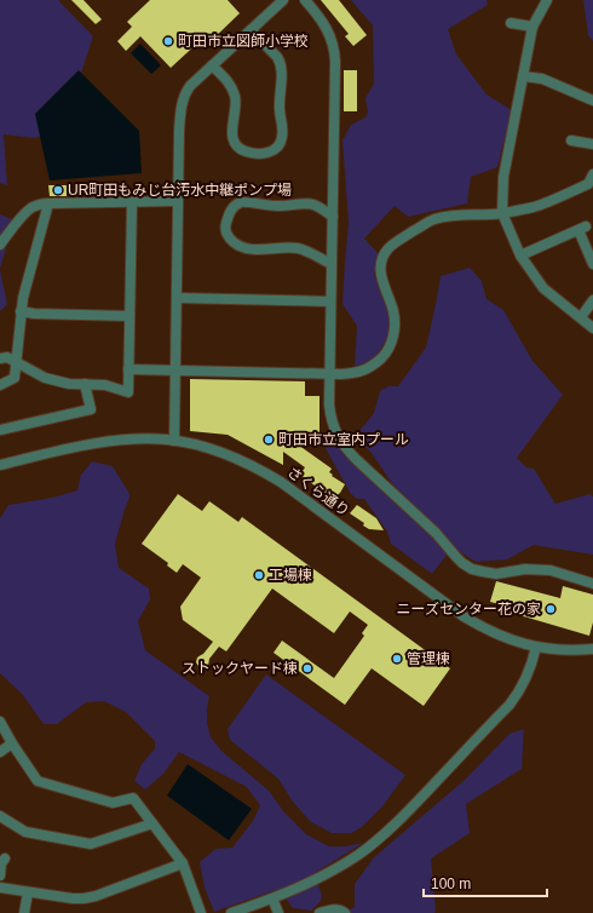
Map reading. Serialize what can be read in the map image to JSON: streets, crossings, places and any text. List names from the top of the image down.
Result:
{
  "streets": {
    "street": ["さくら通り"]
  },
  "places": [
    "町田市立図師小学校",
    "UR町田もみじ台汚水中継ポンプ場",
    "町田市立室内プール",
    "工場棟",
    "ニーズセンター花の家",
    "管理棟",
    "ストックヤード棟"
  ],
  "scale_bar": "100 m"
}
